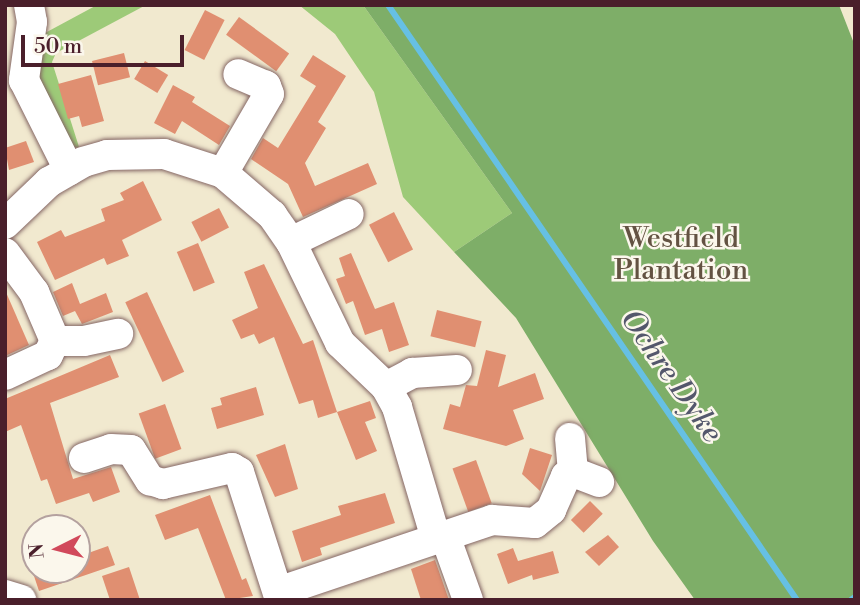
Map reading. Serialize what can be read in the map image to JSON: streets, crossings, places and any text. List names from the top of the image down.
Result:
{
  "water": ["Ochre Dyke"],
  "parks": ["Westfield Plantation"],
  "scale_bar": "50 m",
  "north": "left"
}
